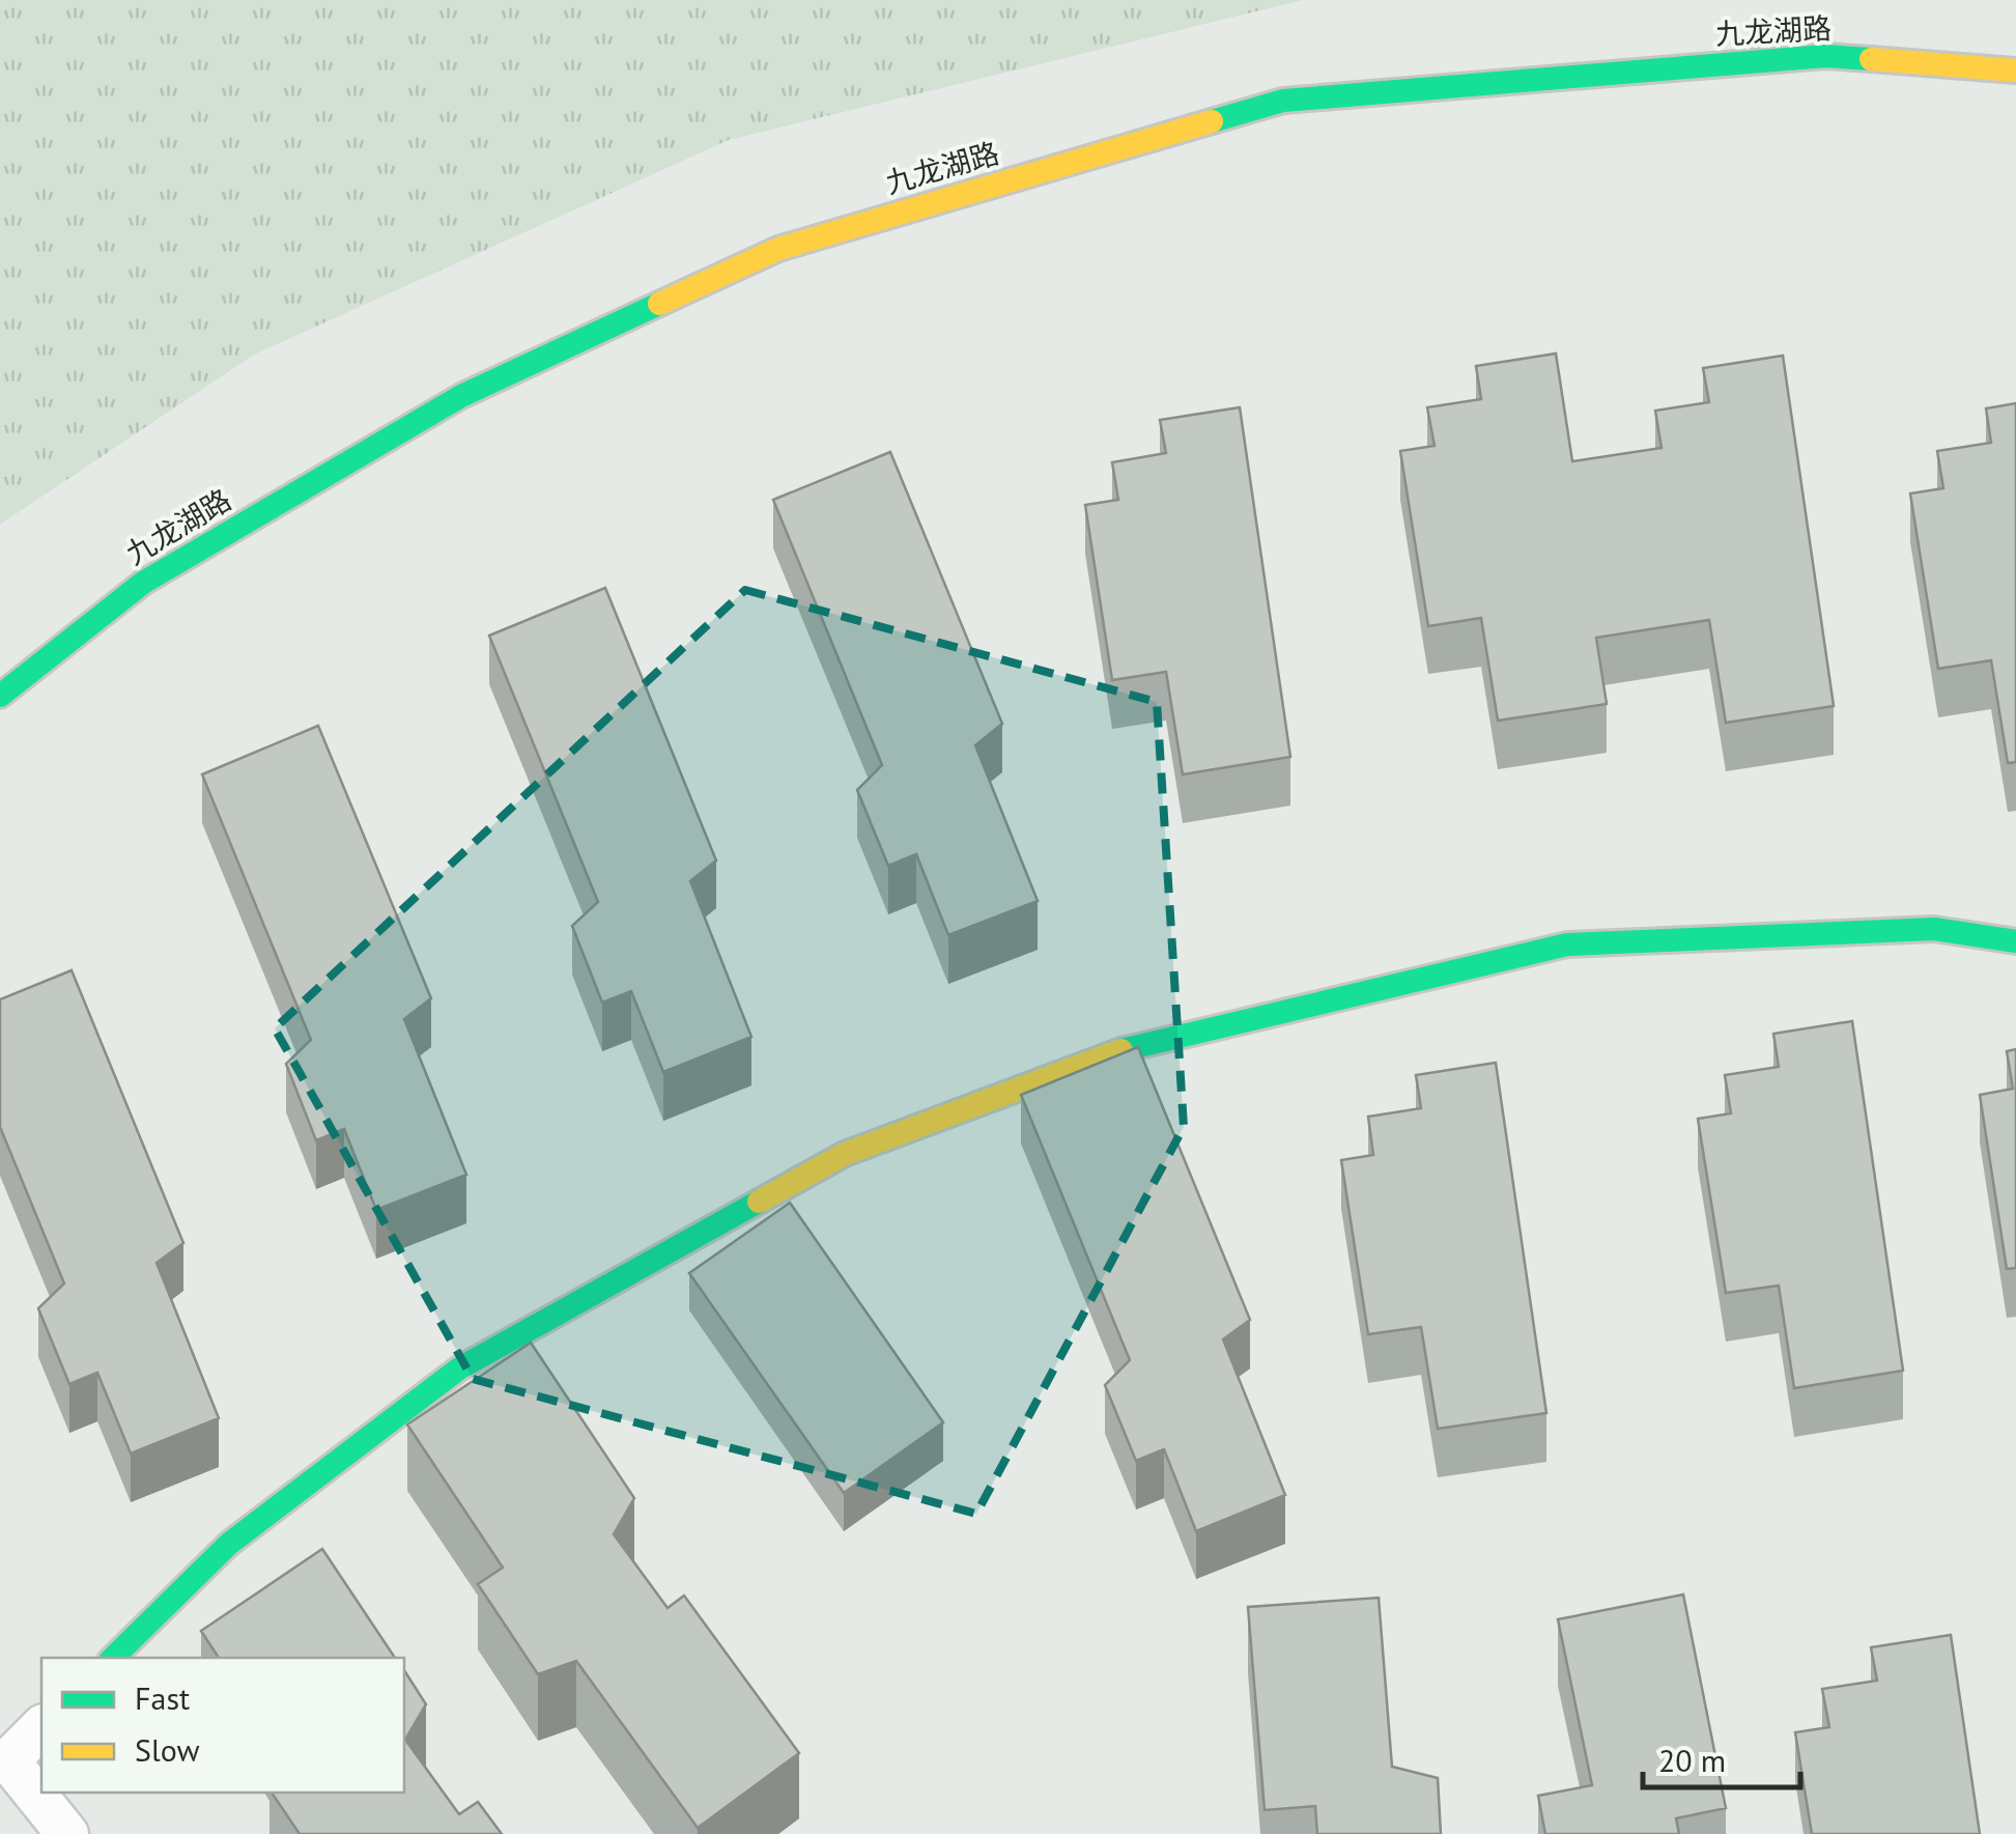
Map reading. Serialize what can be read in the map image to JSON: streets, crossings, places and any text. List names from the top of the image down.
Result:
{
  "streets": {
    "street": ["九龙湖路"]
  },
  "legend": ["Fast", "Slow"],
  "scale_bar": "20 m"
}
